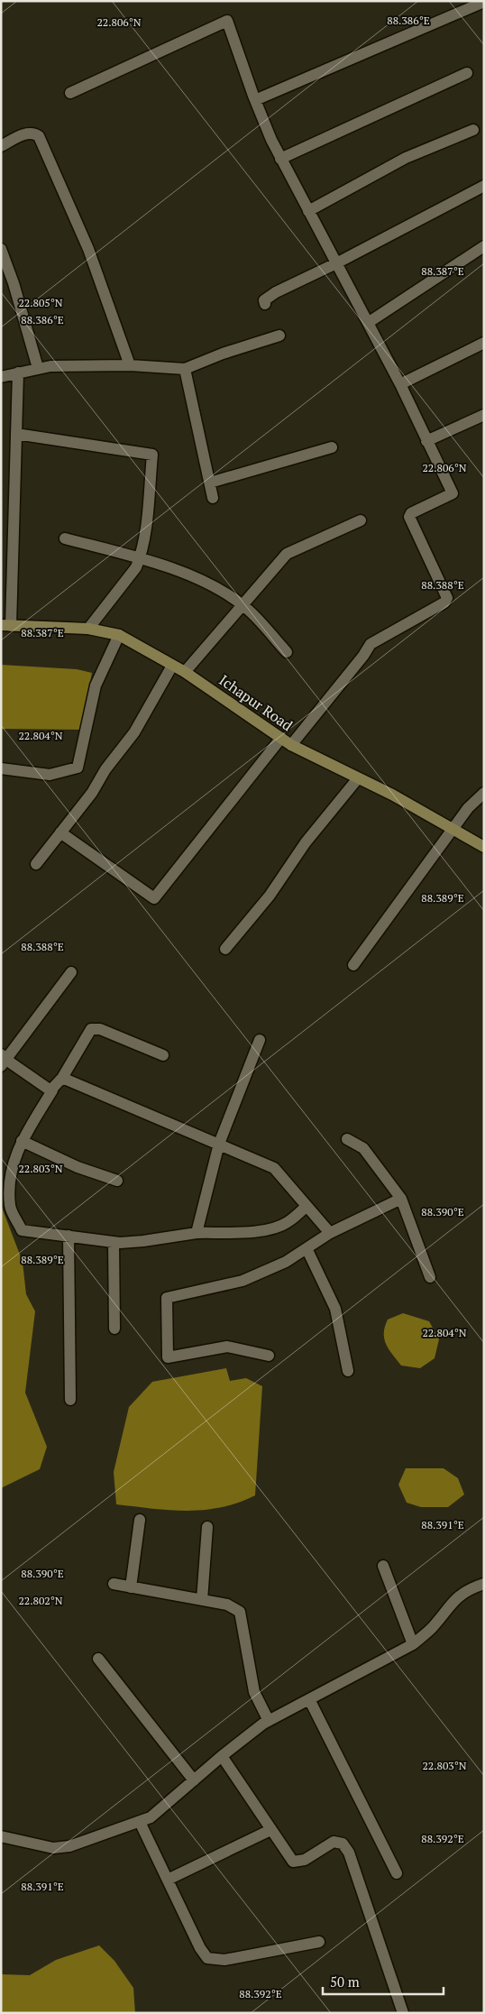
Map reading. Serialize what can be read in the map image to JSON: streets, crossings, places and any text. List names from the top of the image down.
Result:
{
  "streets": {
    "street": ["Ichapur Road"]
  },
  "scale_bar": "50 m",
  "coordinates": [
    "88.386°E",
    "22.806°N",
    "88.387°E",
    "22.805°N",
    "88.388°E",
    "22.804°N",
    "88.389°E",
    "22.803°N",
    "88.390°E",
    "88.391°E",
    "22.802°N",
    "88.392°E"
  ]
}
